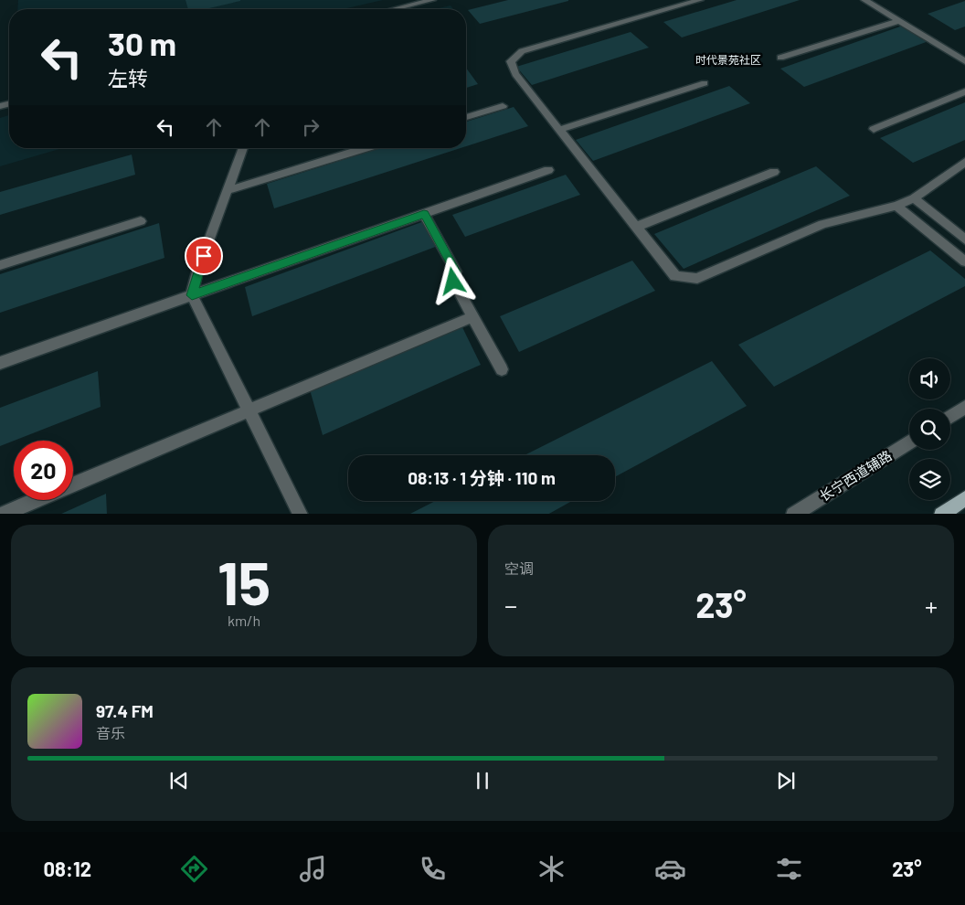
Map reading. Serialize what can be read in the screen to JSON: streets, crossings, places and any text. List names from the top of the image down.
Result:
{
  "streets": {
    "street": ["长宁西道辅路"]
  },
  "districts": ["时代景苑社区"],
  "page": {
    "turn": ["30 m", "左转"],
    "limit": "20",
    "trip": "08:13 · 1 分钟 · 110 m",
    "tile": [
      ["15", "km/h"],
      "空调"
    ],
    "heat": ["−", "23°", "+"],
    "song": ["97.4 FM", "音乐"],
    "tabs": ["08:12", "23°"]
  }
}
